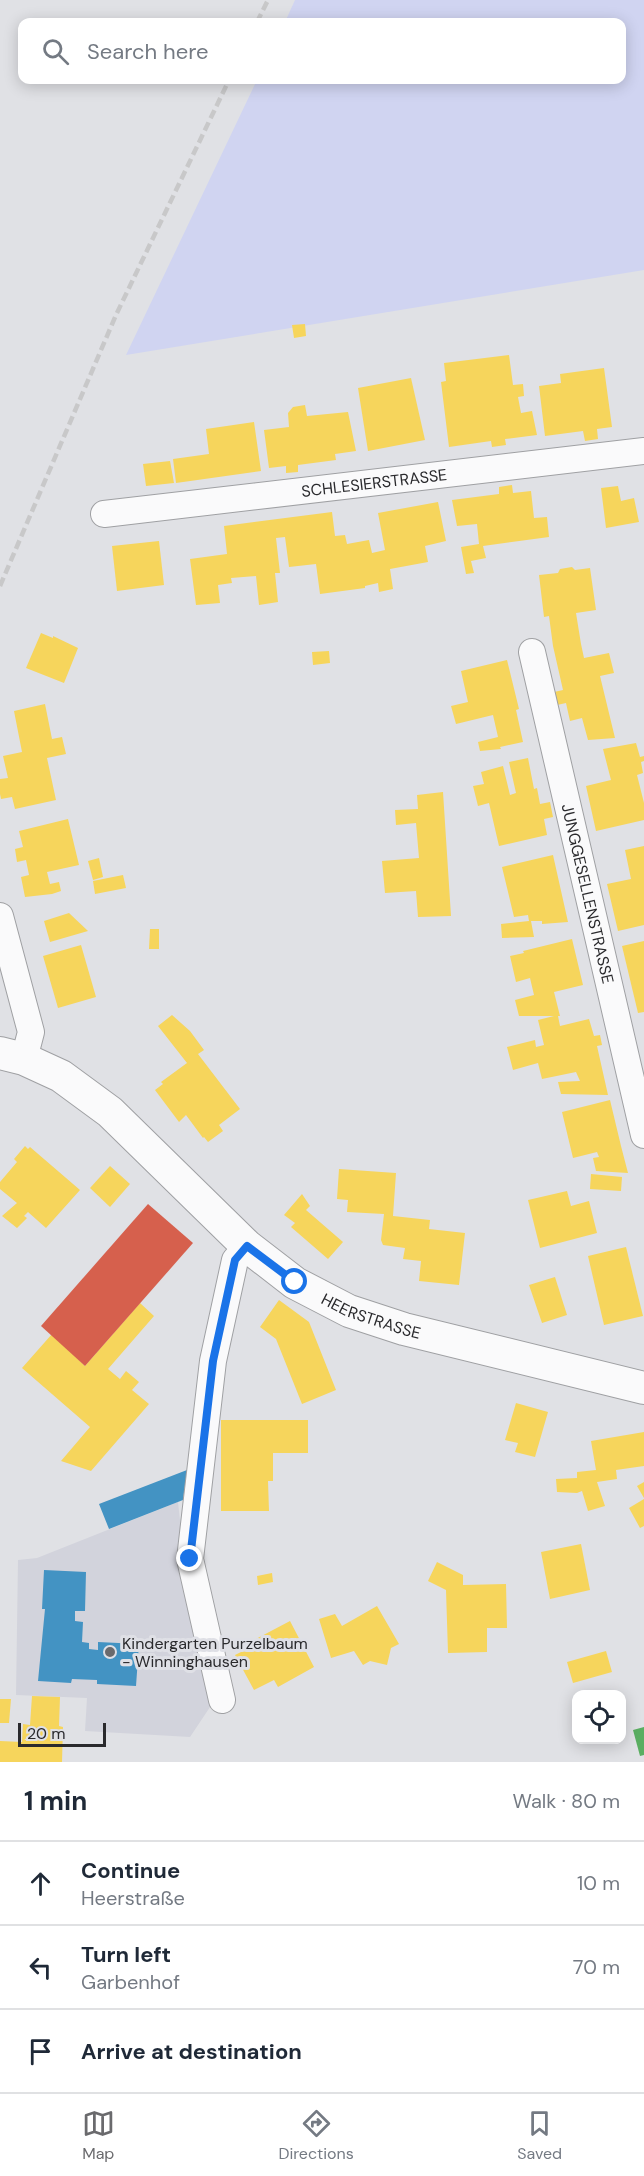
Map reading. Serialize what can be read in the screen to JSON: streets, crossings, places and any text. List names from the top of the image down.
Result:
{
  "streets": {
    "street": ["SCHLESIERSTRASSE", "JUNGGESELLENSTRASSE", "HEERSTRASSE"]
  },
  "places": ["Kindergarten Purzelbaum - Winninghausen"],
  "scale_bar": "20 m",
  "page": {
    "search": "Search here",
    "scale": "20 m",
    "heading": ["1 min", "Walk · 80 m"],
    "list": [
      ["Continue", "Heerstraße", "10 m"],
      ["Turn left", "Garbenhof", "70 m"],
      "Arrive at destination"
    ],
    "nav": ["Map", "Directions", "Saved"]
  }
}
